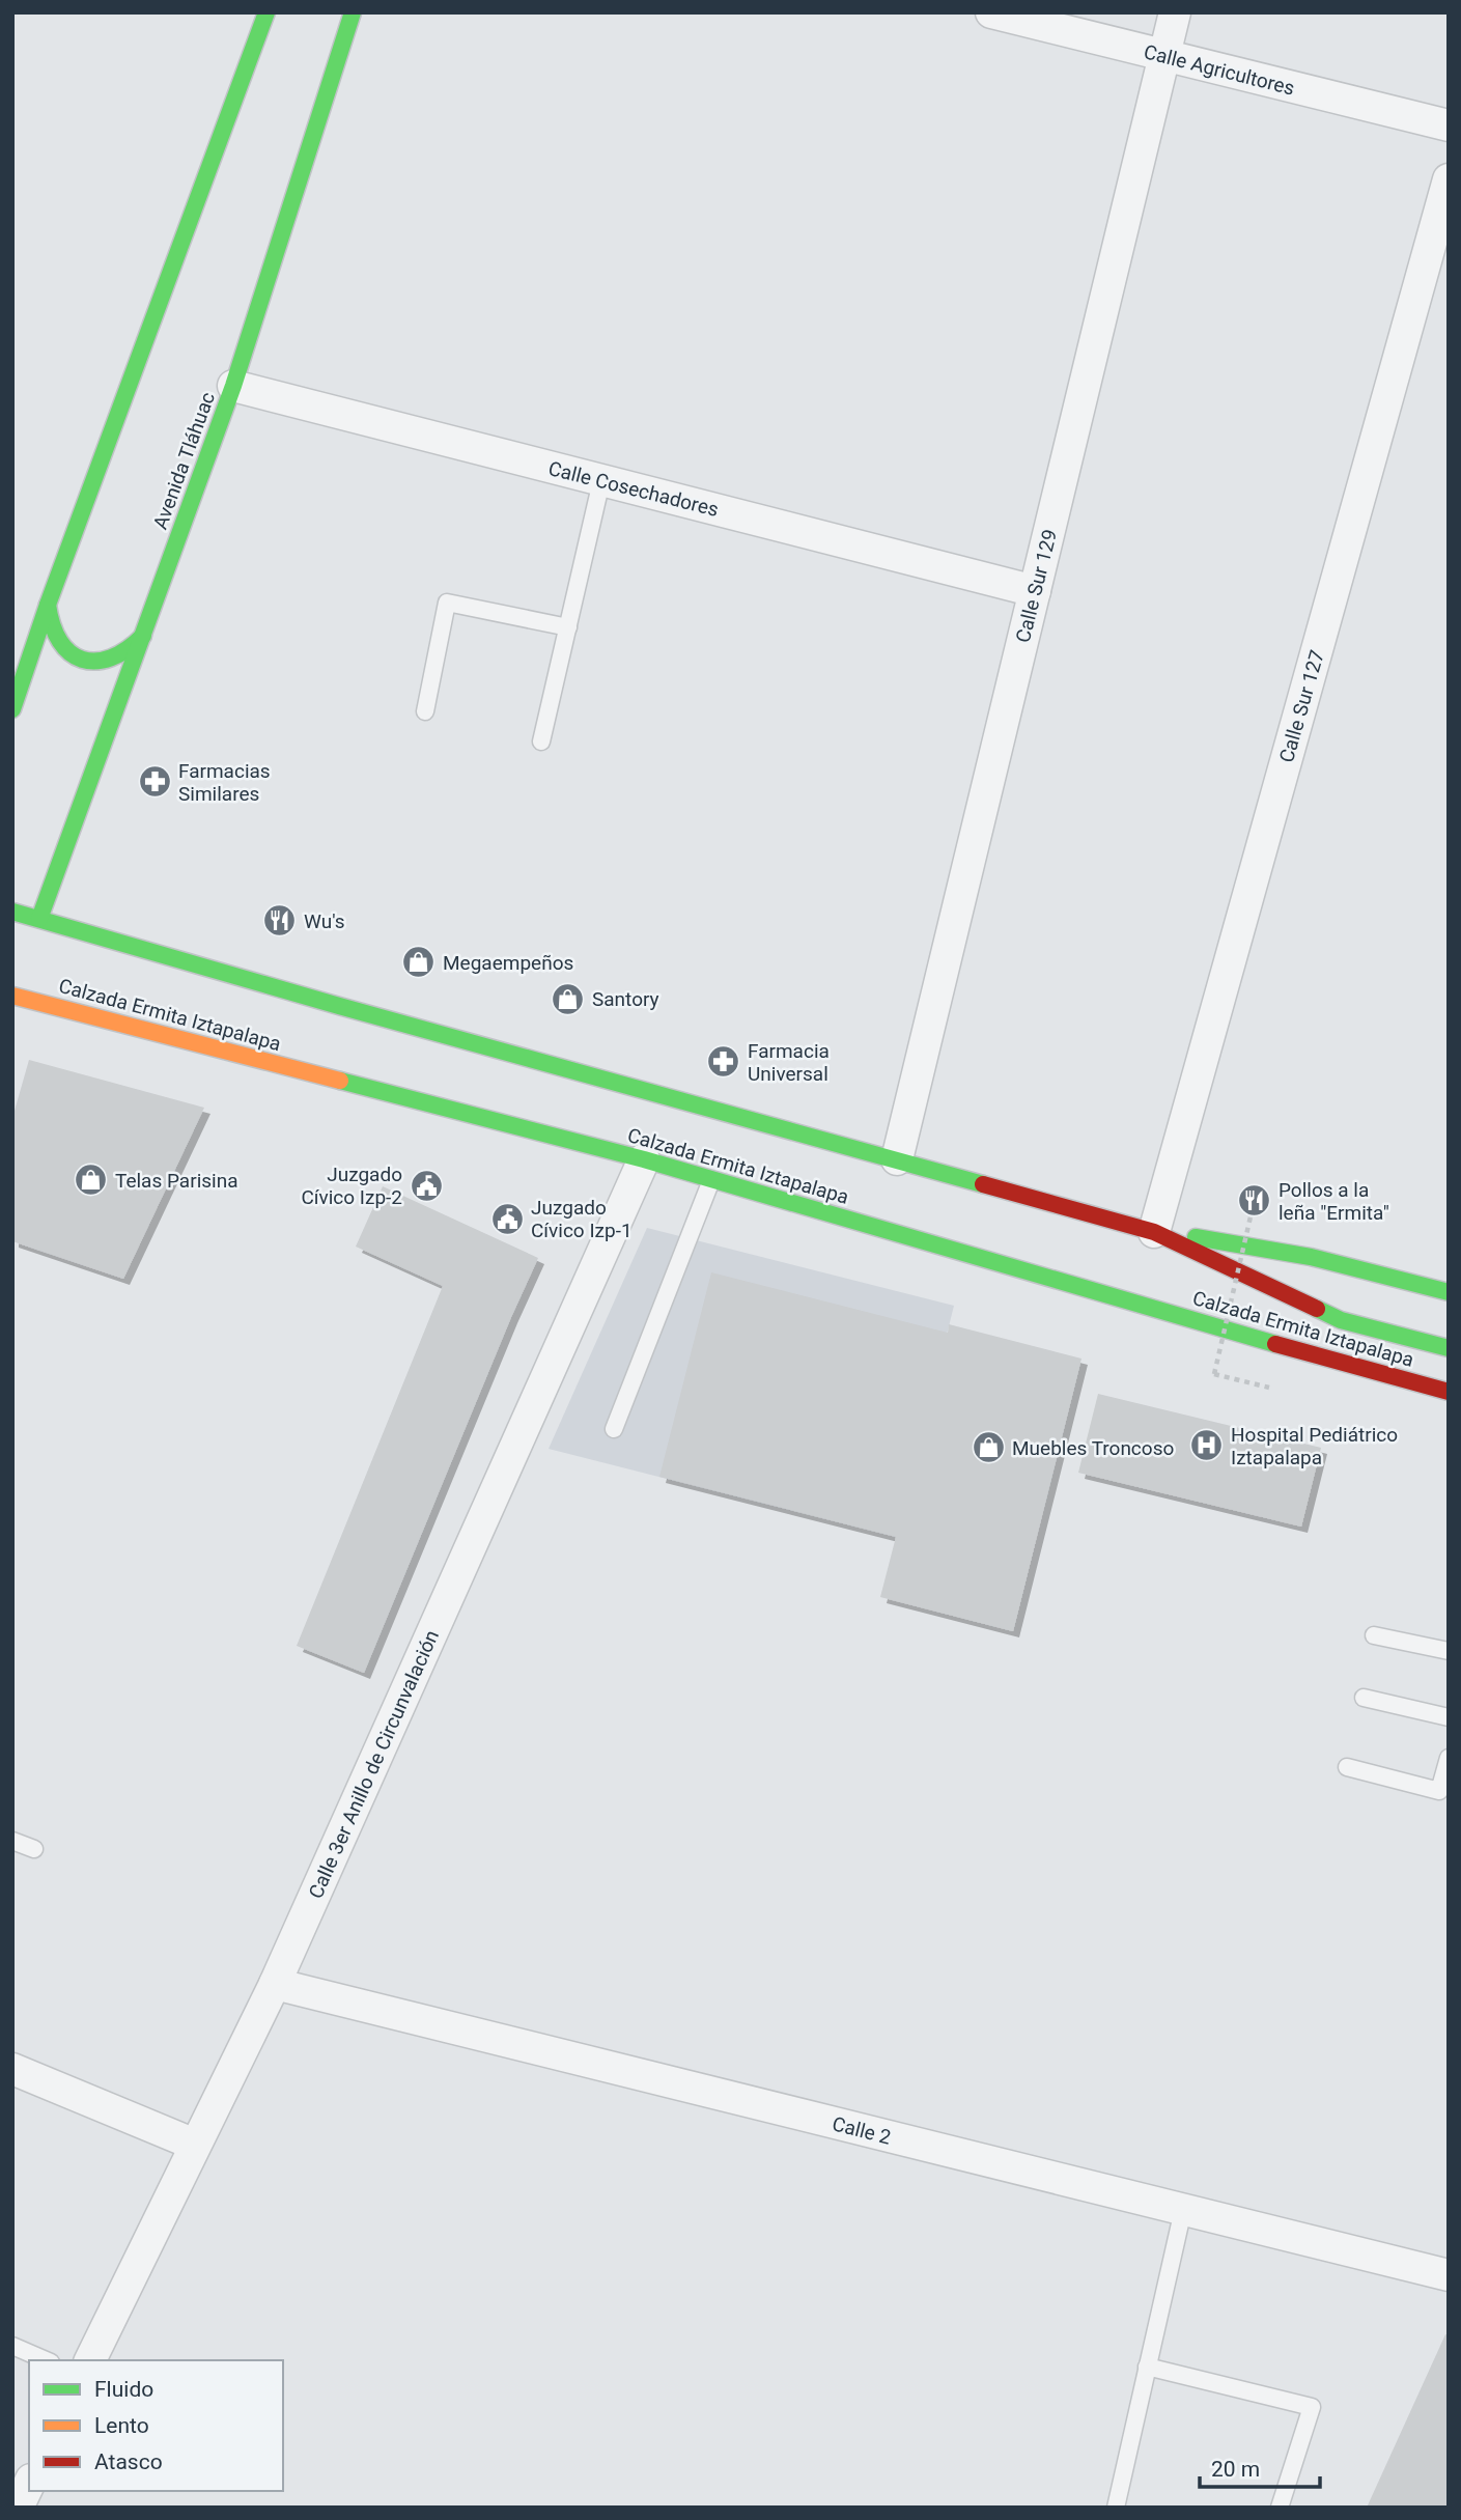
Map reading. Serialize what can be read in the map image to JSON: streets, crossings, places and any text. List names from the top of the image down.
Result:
{
  "streets": {
    "main road": ["Avenida Tláhuac", "Calzada Ermita Iztapalapa"],
    "street": [
      "Calle Agricultores",
      "Calle Cosechadores",
      "Calle Sur 129",
      "Calle Sur 127",
      "Calle 3er Anillo de Circunvalación",
      "Calle 2"
    ]
  },
  "crossings": [
    ["Calle Agricultores", "Calle Sur 129"],
    ["Avenida Tláhuac", "Calle Cosechadores"],
    ["Avenida Tláhuac", "Calzada Ermita Iztapalapa"],
    ["Calle Cosechadores", "Calle Sur 129"],
    ["Calle Sur 129", "Calzada Ermita Iztapalapa"],
    ["Calle Sur 127", "Calzada Ermita Iztapalapa"],
    ["Calzada Ermita Iztapalapa", "Calle 3er Anillo de Circunvalación"],
    ["Calle 3er Anillo de Circunvalación", "Calle 2"]
  ],
  "places": {
    "pharmacy": ["Farmacias Similares", "Farmacia Universal"],
    "restaurant": ["Wu's", "Pollos a la leña \"Ermita\""],
    "shop": [
      "Megaempeños",
      "Santory",
      "Telas Parisina",
      "Muebles Troncoso"
    ],
    "public building": ["Juzgado Cívico Izp-2", "Juzgado Cívico Izp-1"],
    "hospital": ["Hospital Pediátrico Iztapalapa"]
  },
  "legend": ["Fluido", "Lento", "Atasco"],
  "scale_bar": "20 m"
}
